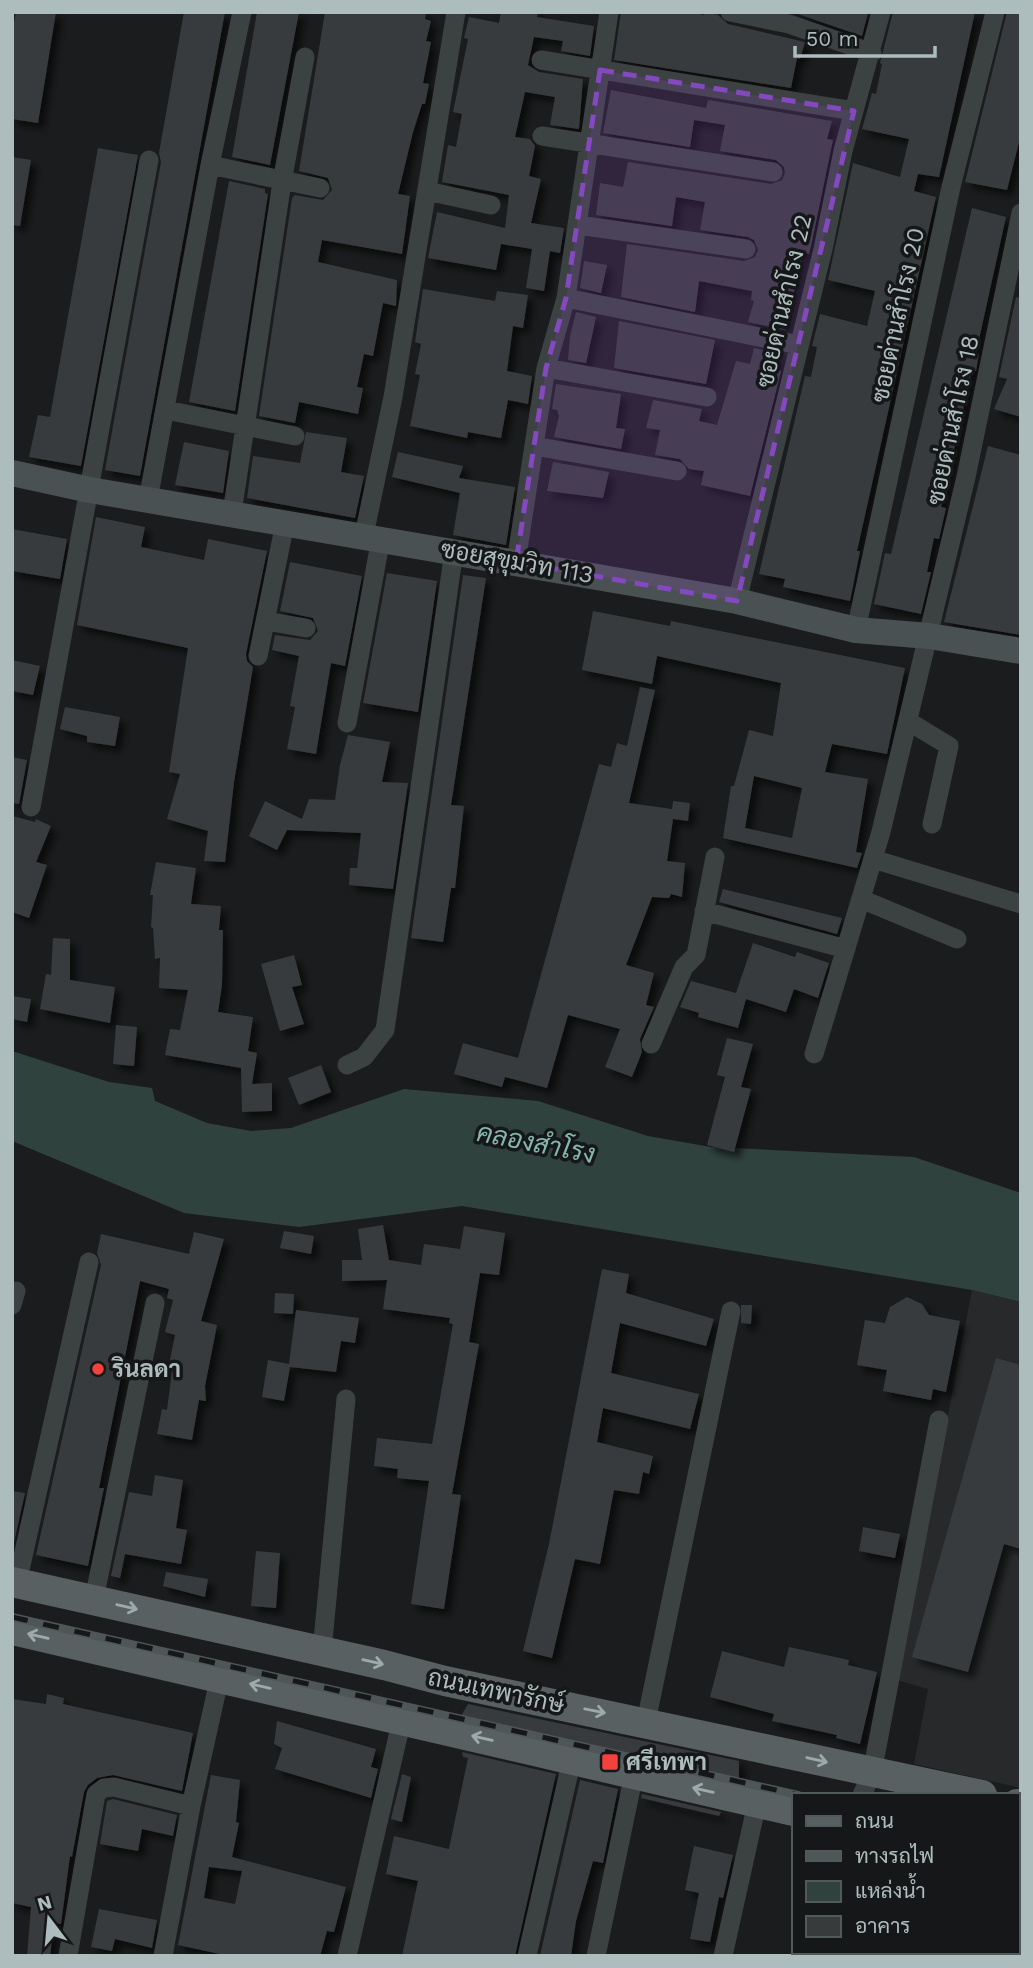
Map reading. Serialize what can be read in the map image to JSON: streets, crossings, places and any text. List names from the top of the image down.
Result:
{
  "streets": {
    "main road": ["ซอยสุขุมวิท 113", "ถนนเทพารักษ์"],
    "street": ["ซอยด่านสำโรง 22", "ซอยด่านสำโรง 20", "ซอยด่านสำโรง 18"]
  },
  "crossings": [
    ["ซอยด่านสำโรง 22", "ซอยสุขุมวิท 113"],
    ["ซอยด่านสำโรง 20", "ซอยสุขุมวิท 113"],
    ["ซอยด่านสำโรง 18", "ซอยสุขุมวิท 113"]
  ],
  "water": ["คลองสำโรง"],
  "places": {
    "other": ["รินลดา"],
    "transit": ["ศรีเทพา"]
  },
  "legend": [
    "ถนน",
    "ทางรถไฟ",
    "แหล่งน้ำ",
    "อาคาร"
  ],
  "scale_bar": "50 m",
  "north": "top"
}
